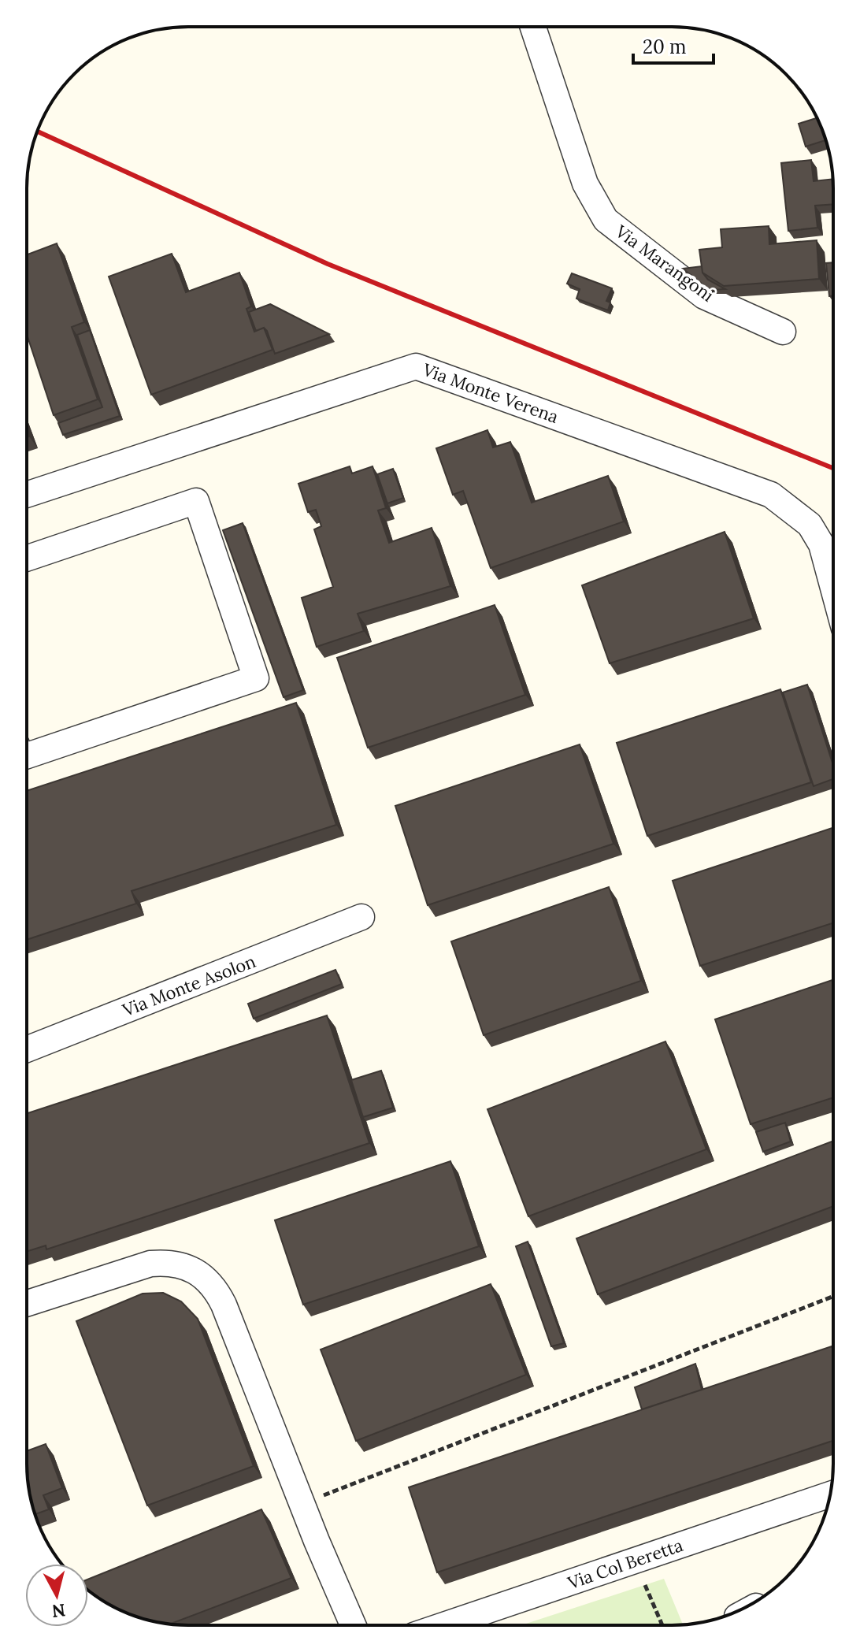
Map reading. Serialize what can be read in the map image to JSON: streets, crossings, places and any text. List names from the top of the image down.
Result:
{
  "streets": {
    "street": [
      "Via Marangoni",
      "Via Monte Verena",
      "Via Monte Asolon",
      "Via Col Beretta"
    ]
  },
  "scale_bar": "20 m",
  "north": "bottom"
}
